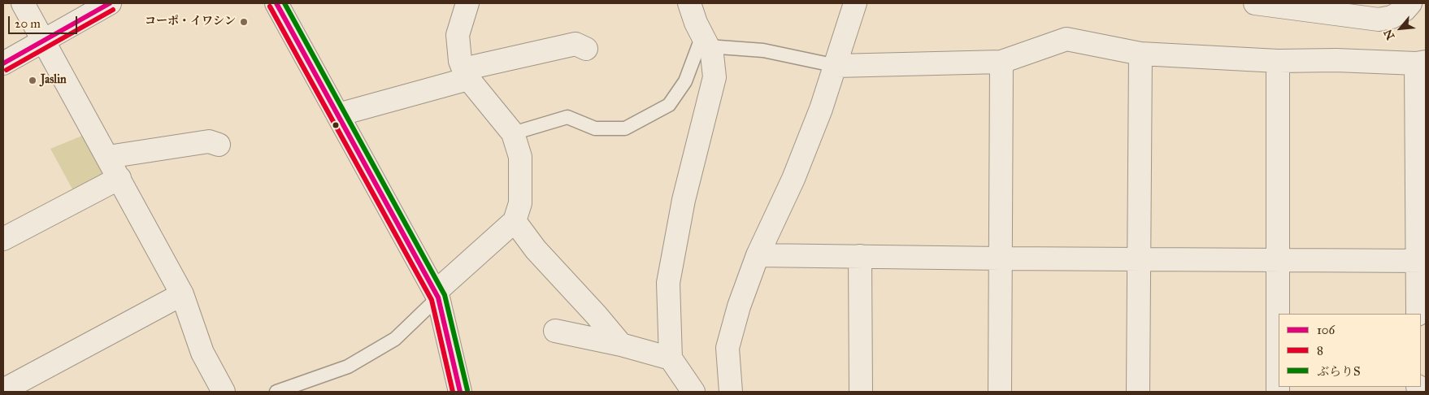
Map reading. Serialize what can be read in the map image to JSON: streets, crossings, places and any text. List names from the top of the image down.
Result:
{
  "places": ["コーポ・イワシン", "Jaslin"],
  "lines": ["transit line 106", "transit line ぶらりS", "transit line 8"],
  "legend": ["106", "8", "ぶらりS"],
  "scale_bar": "20 m",
  "north": "bottom left"
}
